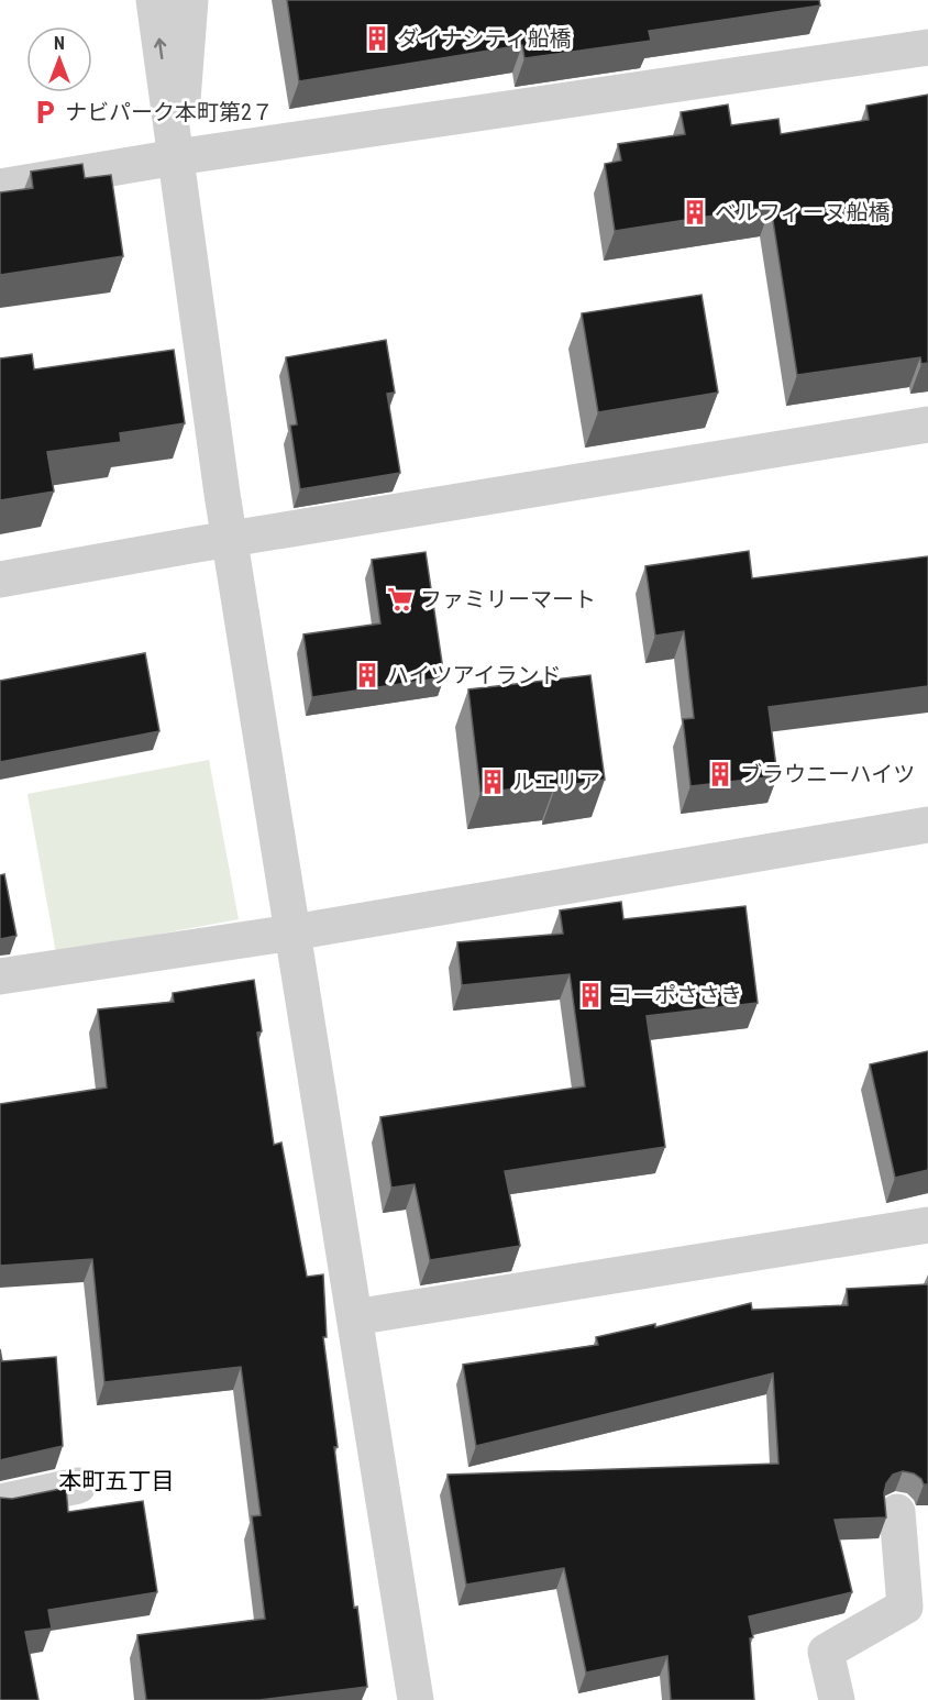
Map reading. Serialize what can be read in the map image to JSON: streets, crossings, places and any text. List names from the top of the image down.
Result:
{
  "districts": ["本町五丁目"],
  "places": {
    "building": [
      "ダイナシティ船橋",
      "ベルフィーヌ船橋",
      "ハイツアイランド",
      "ブラウニーハイツ",
      "ルエリア",
      "コーポささき"
    ],
    "parking": ["ナビパーク本町第2７"],
    "supermarket": ["ファミリーマート"]
  },
  "north": "top"
}
